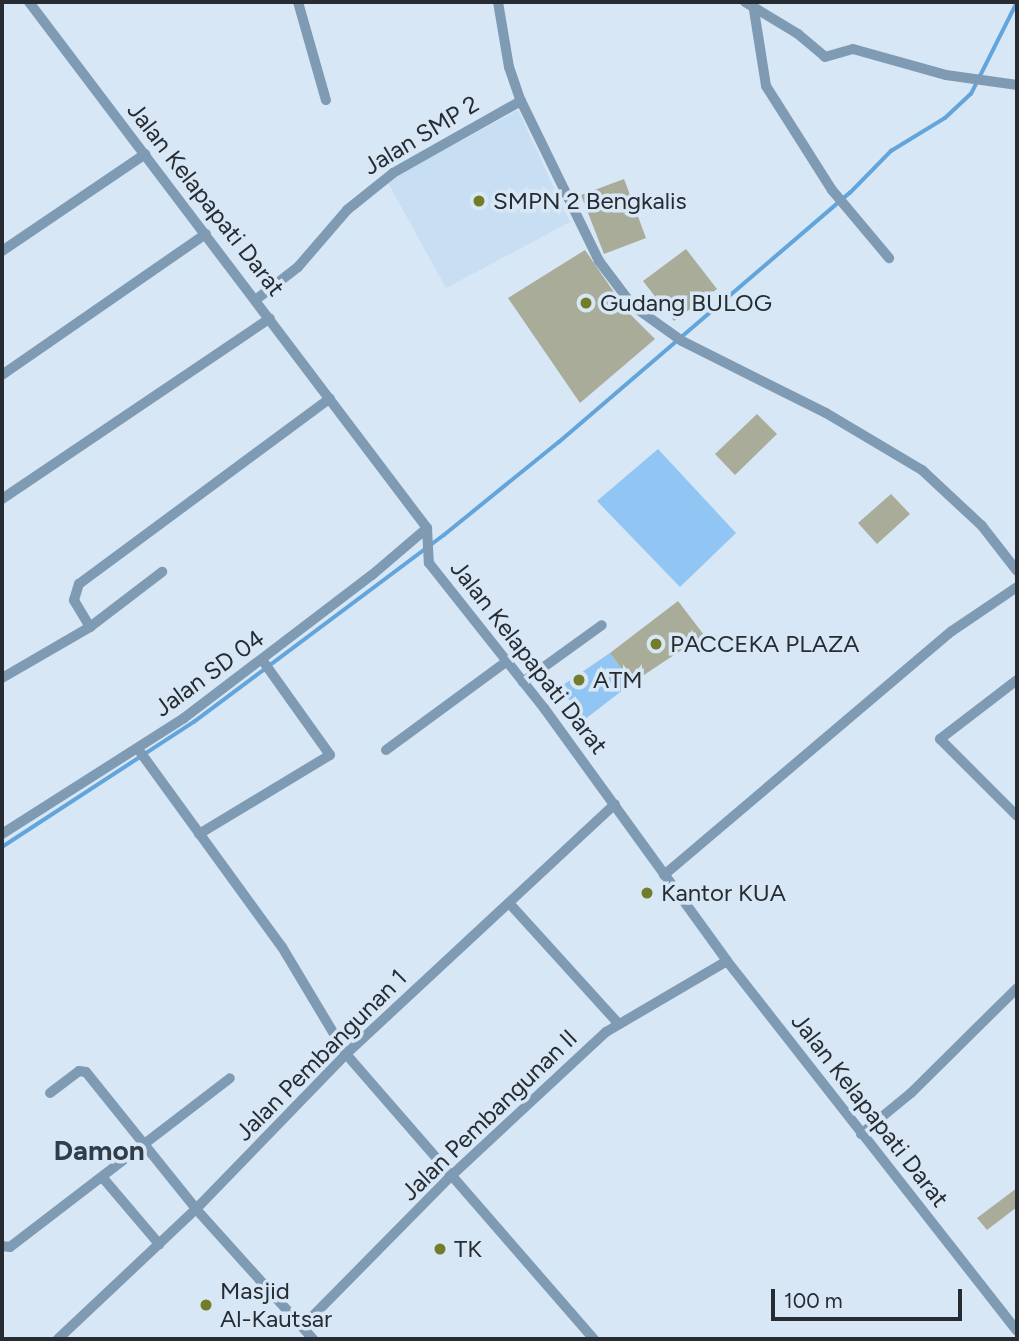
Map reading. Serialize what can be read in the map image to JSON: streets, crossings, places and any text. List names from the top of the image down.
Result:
{
  "streets": {
    "street": [
      "Jalan SMP 2",
      "Jalan Kelapapati Darat",
      "Jalan SD 04",
      "Jalan Pembangunan 1",
      "Jalan Pembangunan II"
    ]
  },
  "crossings": [
    ["Jalan SMP 2", "Jalan Kelapapati Darat"],
    ["Jalan Kelapapati Darat", "Jalan SD 04"],
    ["Jalan Kelapapati Darat", "Jalan Pembangunan 1"],
    ["Jalan Kelapapati Darat", "Jalan Pembangunan II"]
  ],
  "districts": ["Damon"],
  "places": [
    "SMPN 2 Bengkalis",
    "Gudang BULOG",
    "PACCEKA PLAZA",
    "ATM",
    "Kantor KUA",
    "TK",
    "Masjid Al-Kautsar"
  ],
  "scale_bar": "100 m"
}
